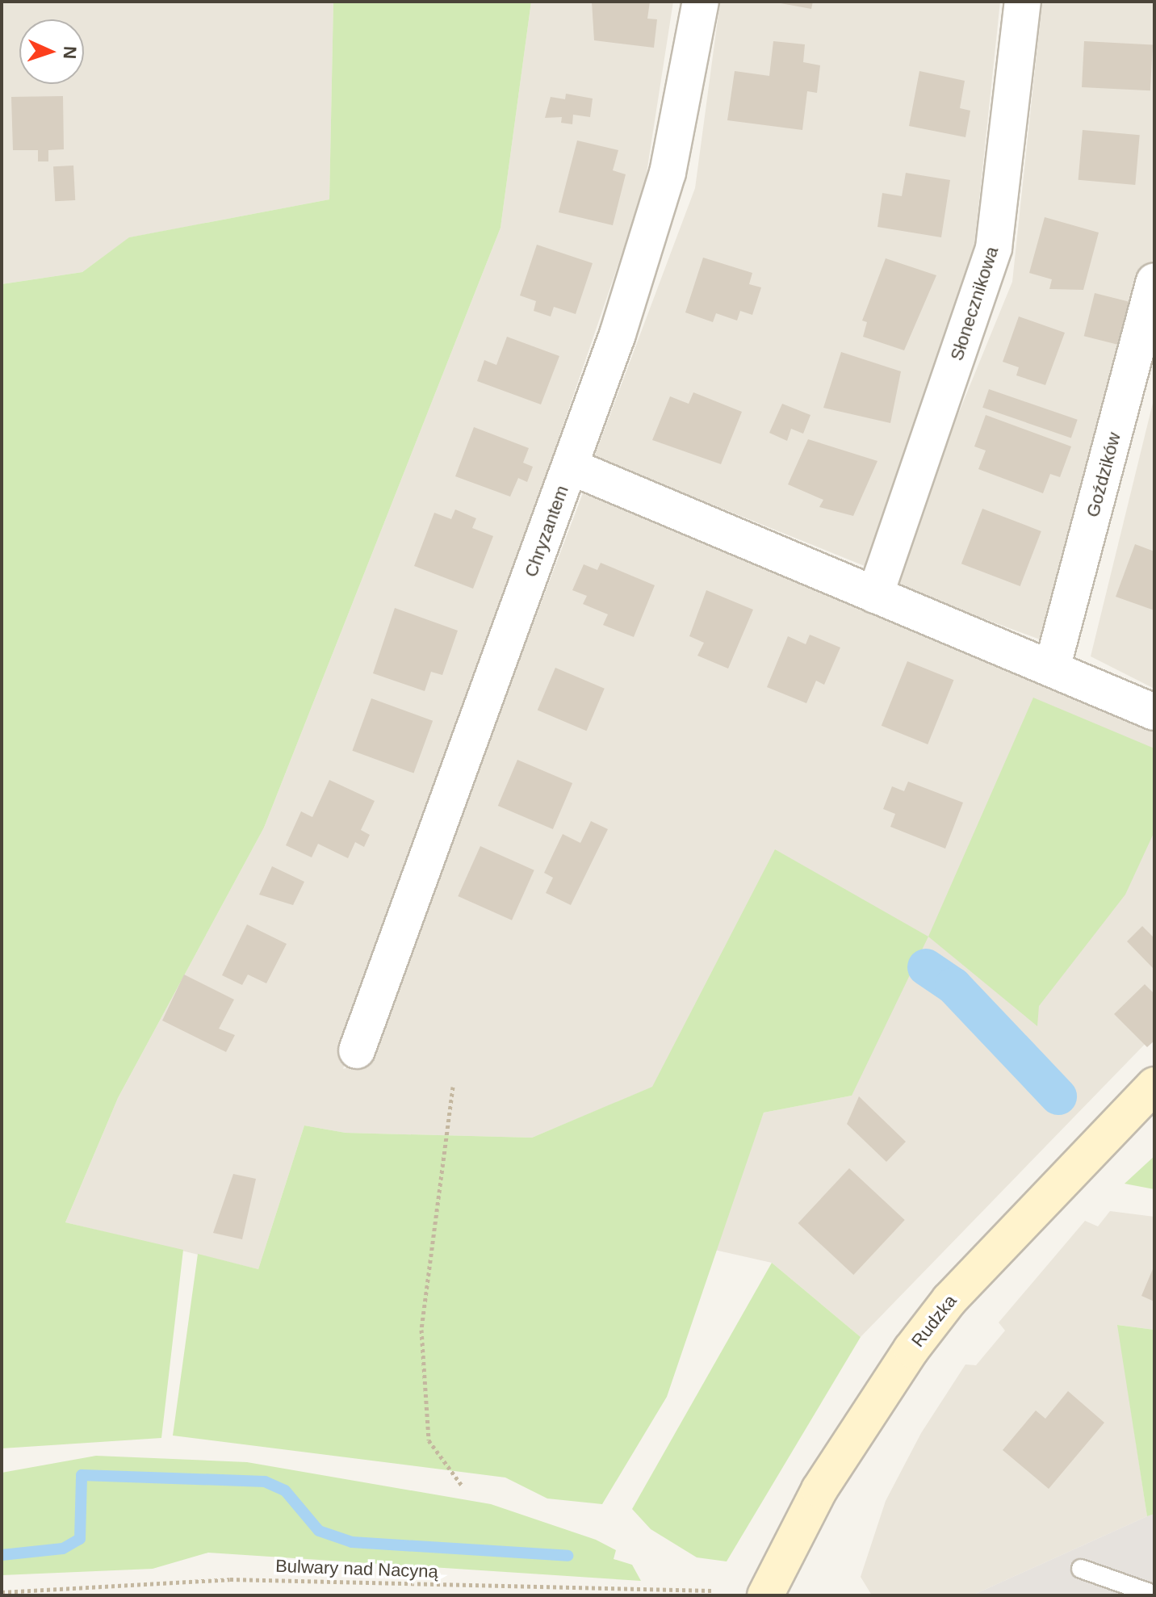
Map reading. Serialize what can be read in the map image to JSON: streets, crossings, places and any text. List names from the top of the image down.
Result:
{
  "streets": {
    "main road": ["Rudzka"],
    "street": ["Słonecznikowa", "Goździków", "Chryzantem"],
    "path": ["Bulwary nad Nacyną"]
  },
  "north": "right"
}
